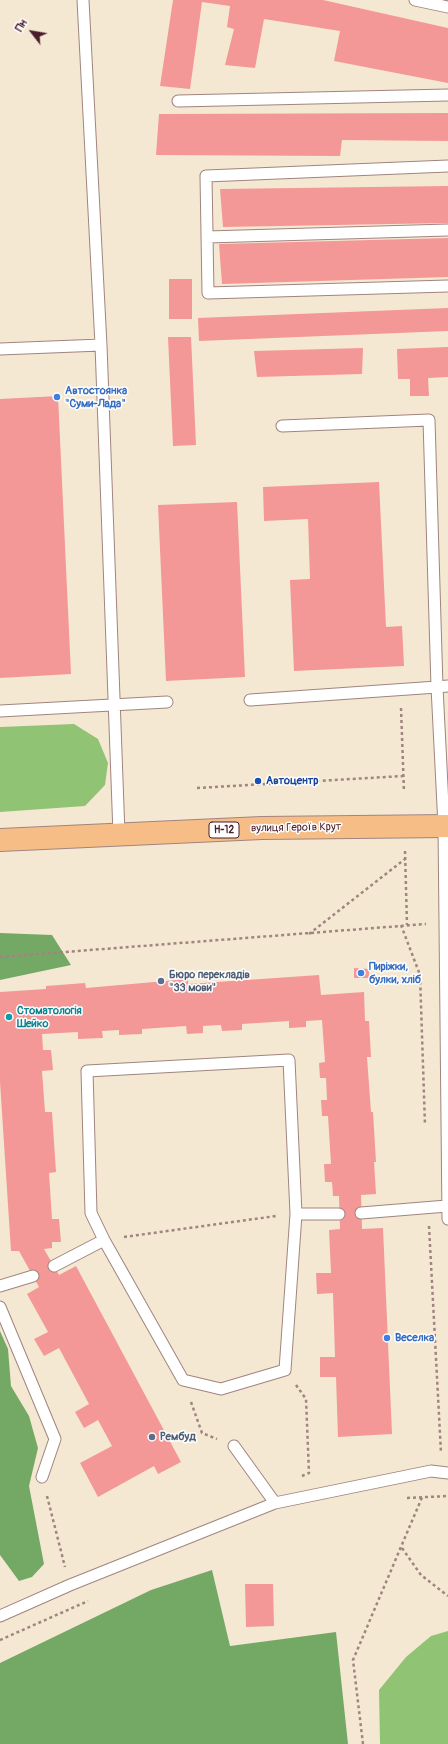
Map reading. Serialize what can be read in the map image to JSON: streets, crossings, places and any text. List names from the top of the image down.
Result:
{
  "streets": {
    "main road": ["вулиця Героїв Крут", "Н-12"]
  },
  "places": [
    "Автостоянка \"Суми-Лада\"",
    "Автоцентр",
    "Пиріжки, булки, хліб",
    "Бюро перекладів \"33 мови\"",
    "Стоматологія Шейко",
    "Веселка",
    "Рембуд"
  ],
  "north": "top left"
}
